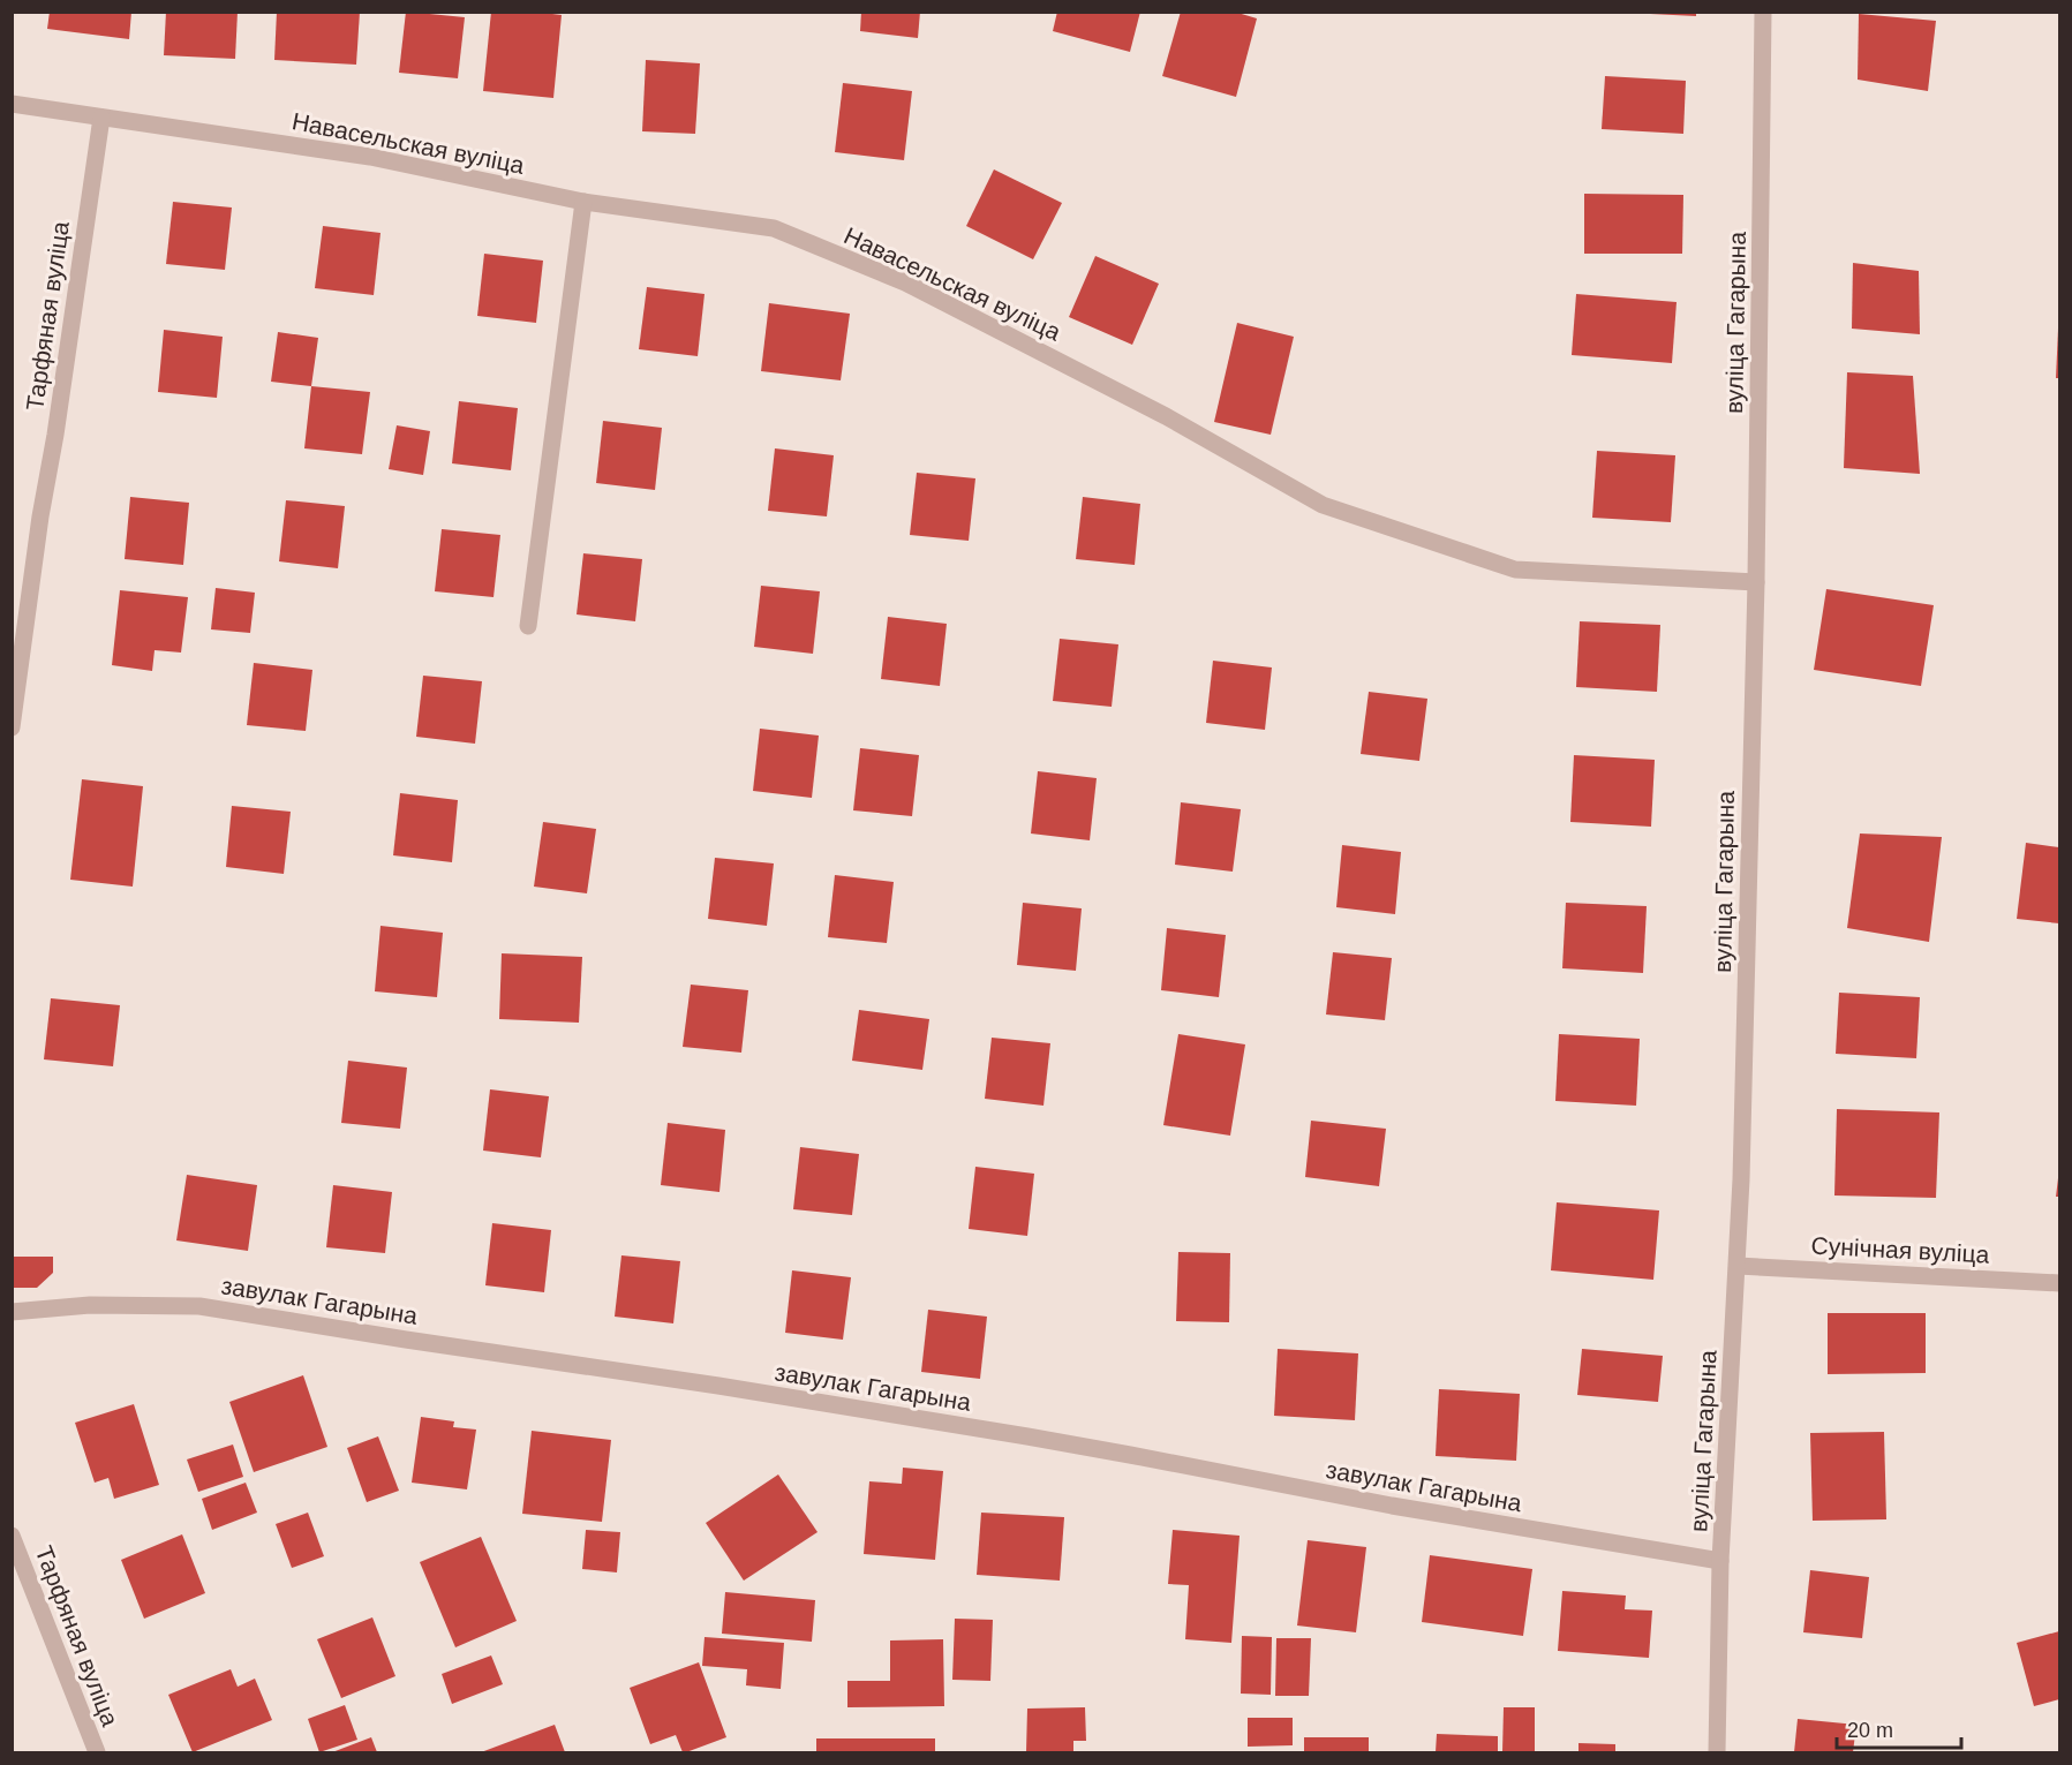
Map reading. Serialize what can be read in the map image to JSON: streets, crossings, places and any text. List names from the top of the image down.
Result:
{
  "streets": {
    "street": [
      "Навасельская вуліца",
      "Тарфяная вуліца",
      "вуліца Гагарына",
      "Сунічная вуліца",
      "завулак Гагарына"
    ]
  },
  "crossings": [
    ["Навасельская вуліца", "Тарфяная вуліца"],
    ["Навасельская вуліца", "вуліца Гагарына"],
    ["вуліца Гагарына", "Сунічная вуліца"],
    ["вуліца Гагарына", "завулак Гагарына"]
  ],
  "scale_bar": "20 m"
}
